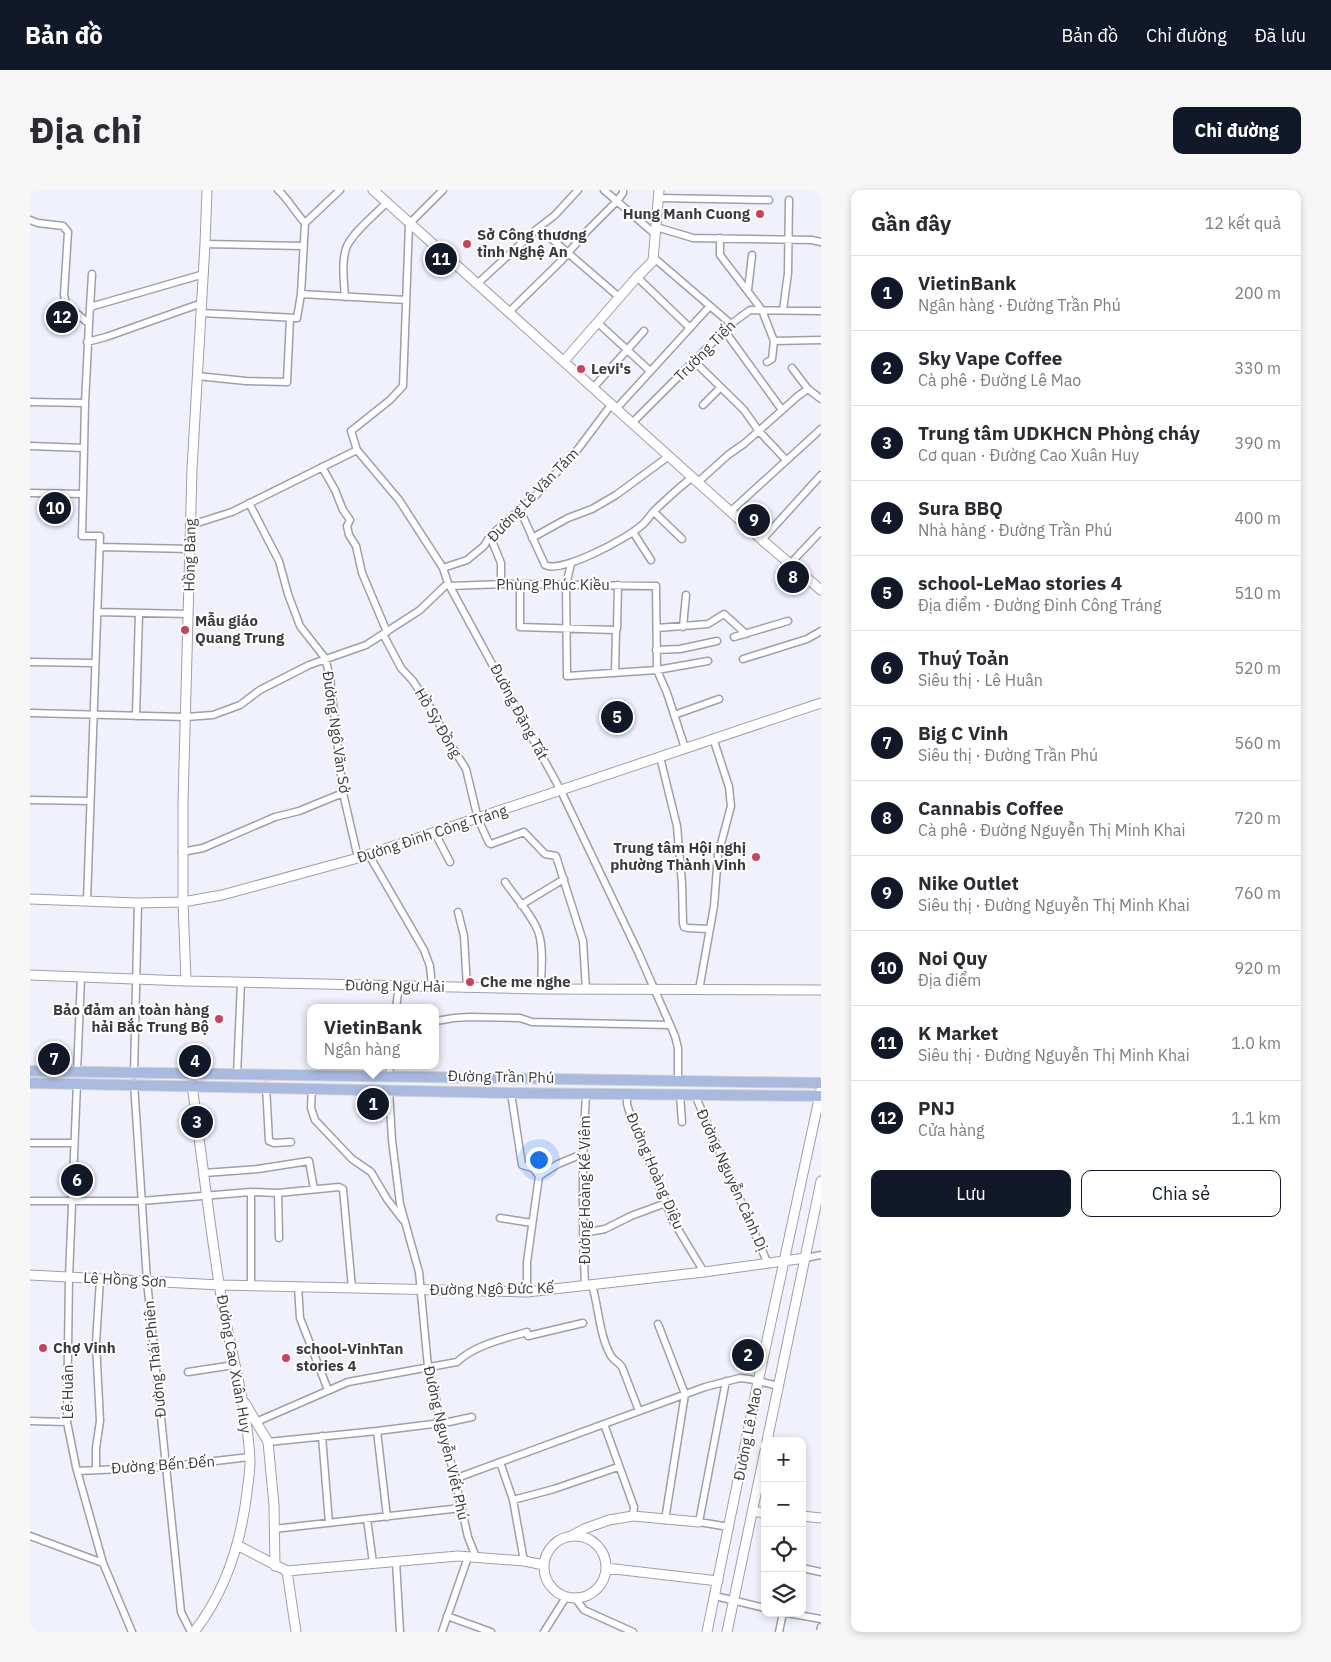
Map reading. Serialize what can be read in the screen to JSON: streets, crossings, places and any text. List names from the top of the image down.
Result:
{
  "streets": {
    "main road": ["Đường Trần Phú"],
    "street": [
      "Trường Tiến",
      "Đường Lê Văn Tám",
      "Hồng Bàng",
      "Phùng Phúc Kiều",
      "Đường Đặng Tất",
      "Hồ Sỹ Đồng",
      "Đường Ngô Văn Sở",
      "Đường Đinh Công Tráng",
      "Đường Ngư Hải",
      "Đường Hoàng Diệu",
      "Đường Nguyễn Cảnh Dị",
      "Đường Hoàng Kế Viêm",
      "Lê Hồng Sơn",
      "Đường Ngô Đức Kế",
      "Đường Thái Phiên",
      "Đường Cao Xuân Huy",
      "Lê Huân",
      "Đường Lê Mao",
      "Đường Nguyễn Viết Phú",
      "Đường Bến Đến"
    ]
  },
  "crossings": [
    ["Đường Lê Văn Tám", "Đường Đặng Tất"],
    ["Hồng Bàng", "Đường Đinh Công Tráng"],
    ["Hồng Bàng", "Đường Ngư Hải"],
    ["Phùng Phúc Kiều", "Đường Đặng Tất"],
    ["Đường Đặng Tất", "Đường Đinh Công Tráng"],
    ["Đường Đặng Tất", "Đường Ngư Hải"],
    ["Đường Đặng Tất", "Đường Trần Phú"],
    ["Hồ Sỹ Đồng", "Đường Đinh Công Tráng"],
    ["Đường Ngô Văn Sở", "Đường Đinh Công Tráng"],
    ["Đường Đinh Công Tráng", "Đường Thái Phiên"],
    ["Đường Ngư Hải", "Đường Thái Phiên"],
    ["Đường Ngư Hải", "Lê Huân"],
    ["Đường Trần Phú", "Đường Hoàng Diệu"],
    ["Đường Trần Phú", "Đường Nguyễn Cảnh Dị"],
    ["Đường Trần Phú", "Đường Hoàng Kế Viêm"],
    ["Đường Trần Phú", "Đường Thái Phiên"],
    ["Đường Trần Phú", "Đường Cao Xuân Huy"],
    ["Đường Trần Phú", "Lê Huân"],
    ["Đường Trần Phú", "Đường Lê Mao"],
    ["Đường Trần Phú", "Đường Nguyễn Viết Phú"],
    ["Đường Hoàng Diệu", "Đường Ngô Đức Kế"],
    ["Đường Nguyễn Cảnh Dị", "Đường Ngô Đức Kế"],
    ["Đường Hoàng Kế Viêm", "Đường Ngô Đức Kế"],
    ["Lê Hồng Sơn", "Đường Ngô Đức Kế"],
    ["Lê Hồng Sơn", "Đường Thái Phiên"],
    ["Lê Hồng Sơn", "Đường Cao Xuân Huy"],
    ["Lê Hồng Sơn", "Lê Huân"],
    ["Đường Ngô Đức Kế", "Đường Cao Xuân Huy"],
    ["Đường Ngô Đức Kế", "Đường Lê Mao"],
    ["Đường Ngô Đức Kế", "Đường Nguyễn Viết Phú"],
    ["Đường Thái Phiên", "Đường Cao Xuân Huy"],
    ["Đường Thái Phiên", "Đường Bến Đến"],
    ["Đường Cao Xuân Huy", "Đường Bến Đến"],
    ["Lê Huân", "Đường Bến Đến"]
  ],
  "places": [
    "Hung Manh Cuong",
    "Sở Công thương tỉnh Nghệ An",
    "Levi's",
    "Mẫu giáo Quang Trung",
    "Trung tâm Hội nghị phường Thành Vinh",
    "Che me nghe",
    "Bảo đảm an toàn hàng hải Bắc Trung Bộ",
    "Chợ Vinh",
    "school-VinhTan stories 4"
  ],
  "page": {
    "header": "Bản đồ",
    "nav": ["Bản đồ", "Chỉ đường", "Đã lưu"],
    "title": "Địa chỉ",
    "buttons": [
      "Chỉ đường",
      ["Lưu", "Chia sẻ"]
    ],
    "heading": ["Gần đây", "12 kết quả"],
    "pins": [
      "11",
      "12",
      "10",
      "9",
      "8",
      "5",
      "7",
      "4",
      "1",
      "3",
      "6",
      "2"
    ],
    "list": [
      {
        "mark": "1",
        "name": "VietinBank",
        "note": "Ngân hàng · Đường Trần Phú",
        "value": "200 m"
      },
      {
        "mark": "2",
        "name": "Sky Vape Coffee",
        "note": "Cà phê · Đường Lê Mao",
        "value": "330 m"
      },
      {
        "mark": "3",
        "name": "Trung tâm UDKHCN Phòng cháy",
        "note": "Cơ quan · Đường Cao Xuân Huy",
        "value": "390 m"
      },
      {
        "mark": "4",
        "name": "Sura BBQ",
        "note": "Nhà hàng · Đường Trần Phú",
        "value": "400 m"
      },
      {
        "mark": "5",
        "name": "school-LeMao stories 4",
        "note": "Địa điểm · Đường Đinh Công Tráng",
        "value": "510 m"
      },
      {
        "mark": "6",
        "name": "Thuý Toản",
        "note": "Siêu thị · Lê Huân",
        "value": "520 m"
      },
      {
        "mark": "7",
        "name": "Big C Vinh",
        "note": "Siêu thị · Đường Trần Phú",
        "value": "560 m"
      },
      {
        "mark": "8",
        "name": "Cannabis Coffee",
        "note": "Cà phê · Đường Nguyễn Thị Minh Khai",
        "value": "720 m"
      },
      {
        "mark": "9",
        "name": "Nike Outlet",
        "note": "Siêu thị · Đường Nguyễn Thị Minh Khai",
        "value": "760 m"
      },
      {
        "mark": "10",
        "name": "Noi Quy",
        "note": "Địa điểm",
        "value": "920 m"
      },
      {
        "mark": "11",
        "name": "K Market",
        "note": "Siêu thị · Đường Nguyễn Thị Minh Khai",
        "value": "1.0 km"
      },
      {
        "mark": "12",
        "name": "PNJ",
        "note": "Cửa hàng",
        "value": "1.1 km"
      }
    ],
    "popup": ["VietinBank", "Ngân hàng"],
    "map_buttons": ["+", "−"]
  }
}
